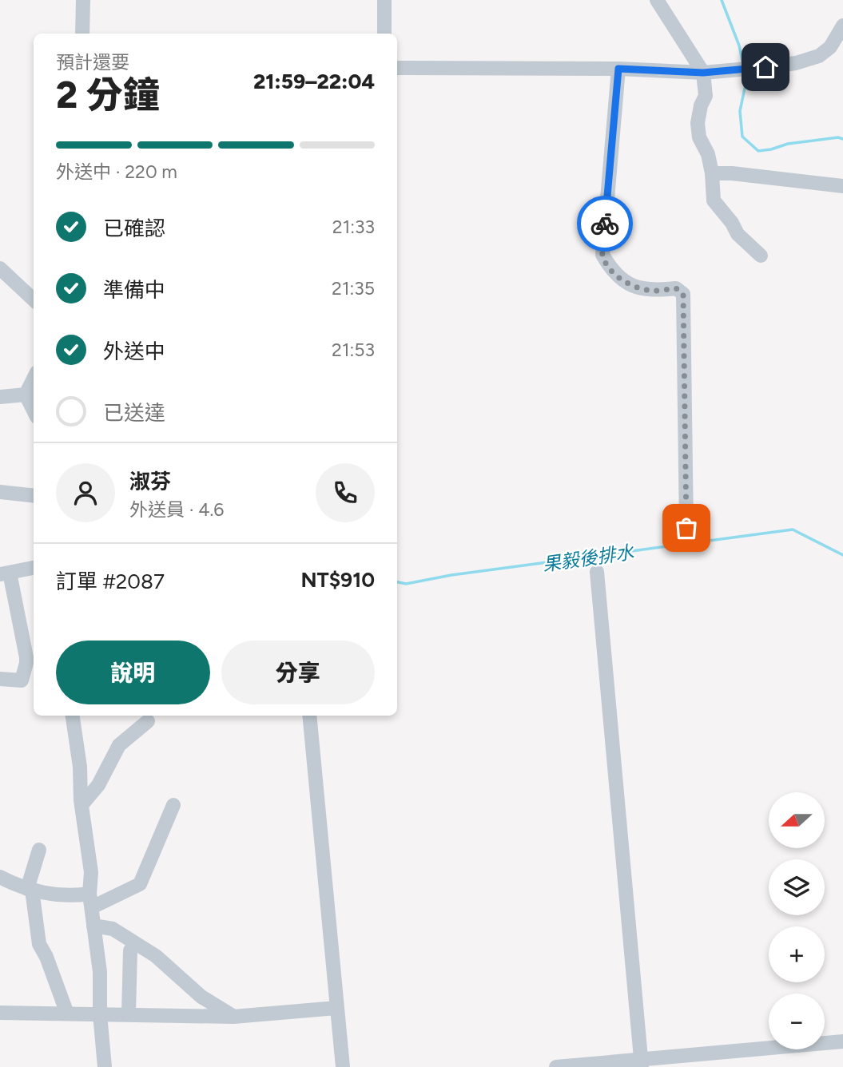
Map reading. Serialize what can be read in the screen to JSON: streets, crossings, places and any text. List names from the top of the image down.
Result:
{
  "water": ["果毅後排水"],
  "north": "left",
  "page": {
    "heading": ["2 分鐘", "預計還要", "21:59–22:04"],
    "panel": [
      "淑芬",
      "外送員 · 4.6",
      "訂單 #2087",
      "NT$910"
    ],
    "bar": "外送中 · 220 m",
    "list": [
      ["已確認", "21:33"],
      ["準備中", "21:35"],
      ["外送中", "21:53"],
      "已送達"
    ],
    "buttons": ["說明", "分享"],
    "map_buttons": ["+", "−"]
  }
}
